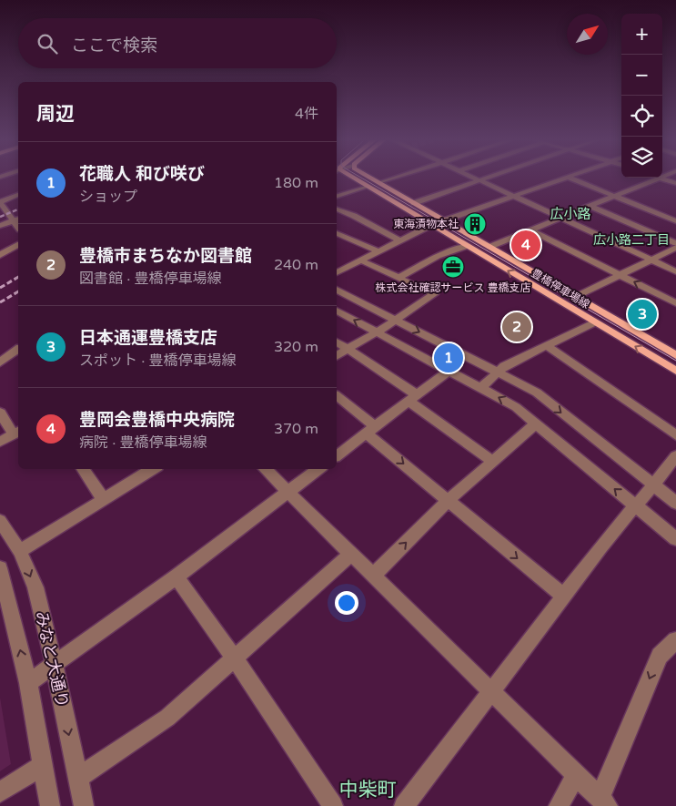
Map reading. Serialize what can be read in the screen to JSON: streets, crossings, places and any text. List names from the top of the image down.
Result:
{
  "streets": {
    "main road": ["豊橋停車場線"],
    "street": ["みなと大通り"]
  },
  "districts": ["広小路", "広小路二丁目", "中柴町"],
  "places": {
    "building": ["東海漬物本社"],
    "office": ["株式会社確認サービス 豊橋支店"]
  },
  "north": "top right",
  "page": {
    "map_buttons": ["+", "−"],
    "search": "ここで検索",
    "heading": ["周辺", "4件"],
    "list": [
      {
        "mark": "1",
        "name": "花職人 和び咲び",
        "note": "ショップ",
        "value": "180 m"
      },
      {
        "mark": "2",
        "name": "豊橋市まちなか図書館",
        "note": "図書館 · 豊橋停車場線",
        "value": "240 m"
      },
      {
        "mark": "3",
        "name": "日本通運豊橋支店",
        "note": "スポット · 豊橋停車場線",
        "value": "320 m"
      },
      {
        "mark": "4",
        "name": "豊岡会豊橋中央病院",
        "note": "病院 · 豊橋停車場線",
        "value": "370 m"
      }
    ],
    "pins": [
      "4",
      "3",
      "2",
      "1"
    ]
  }
}
